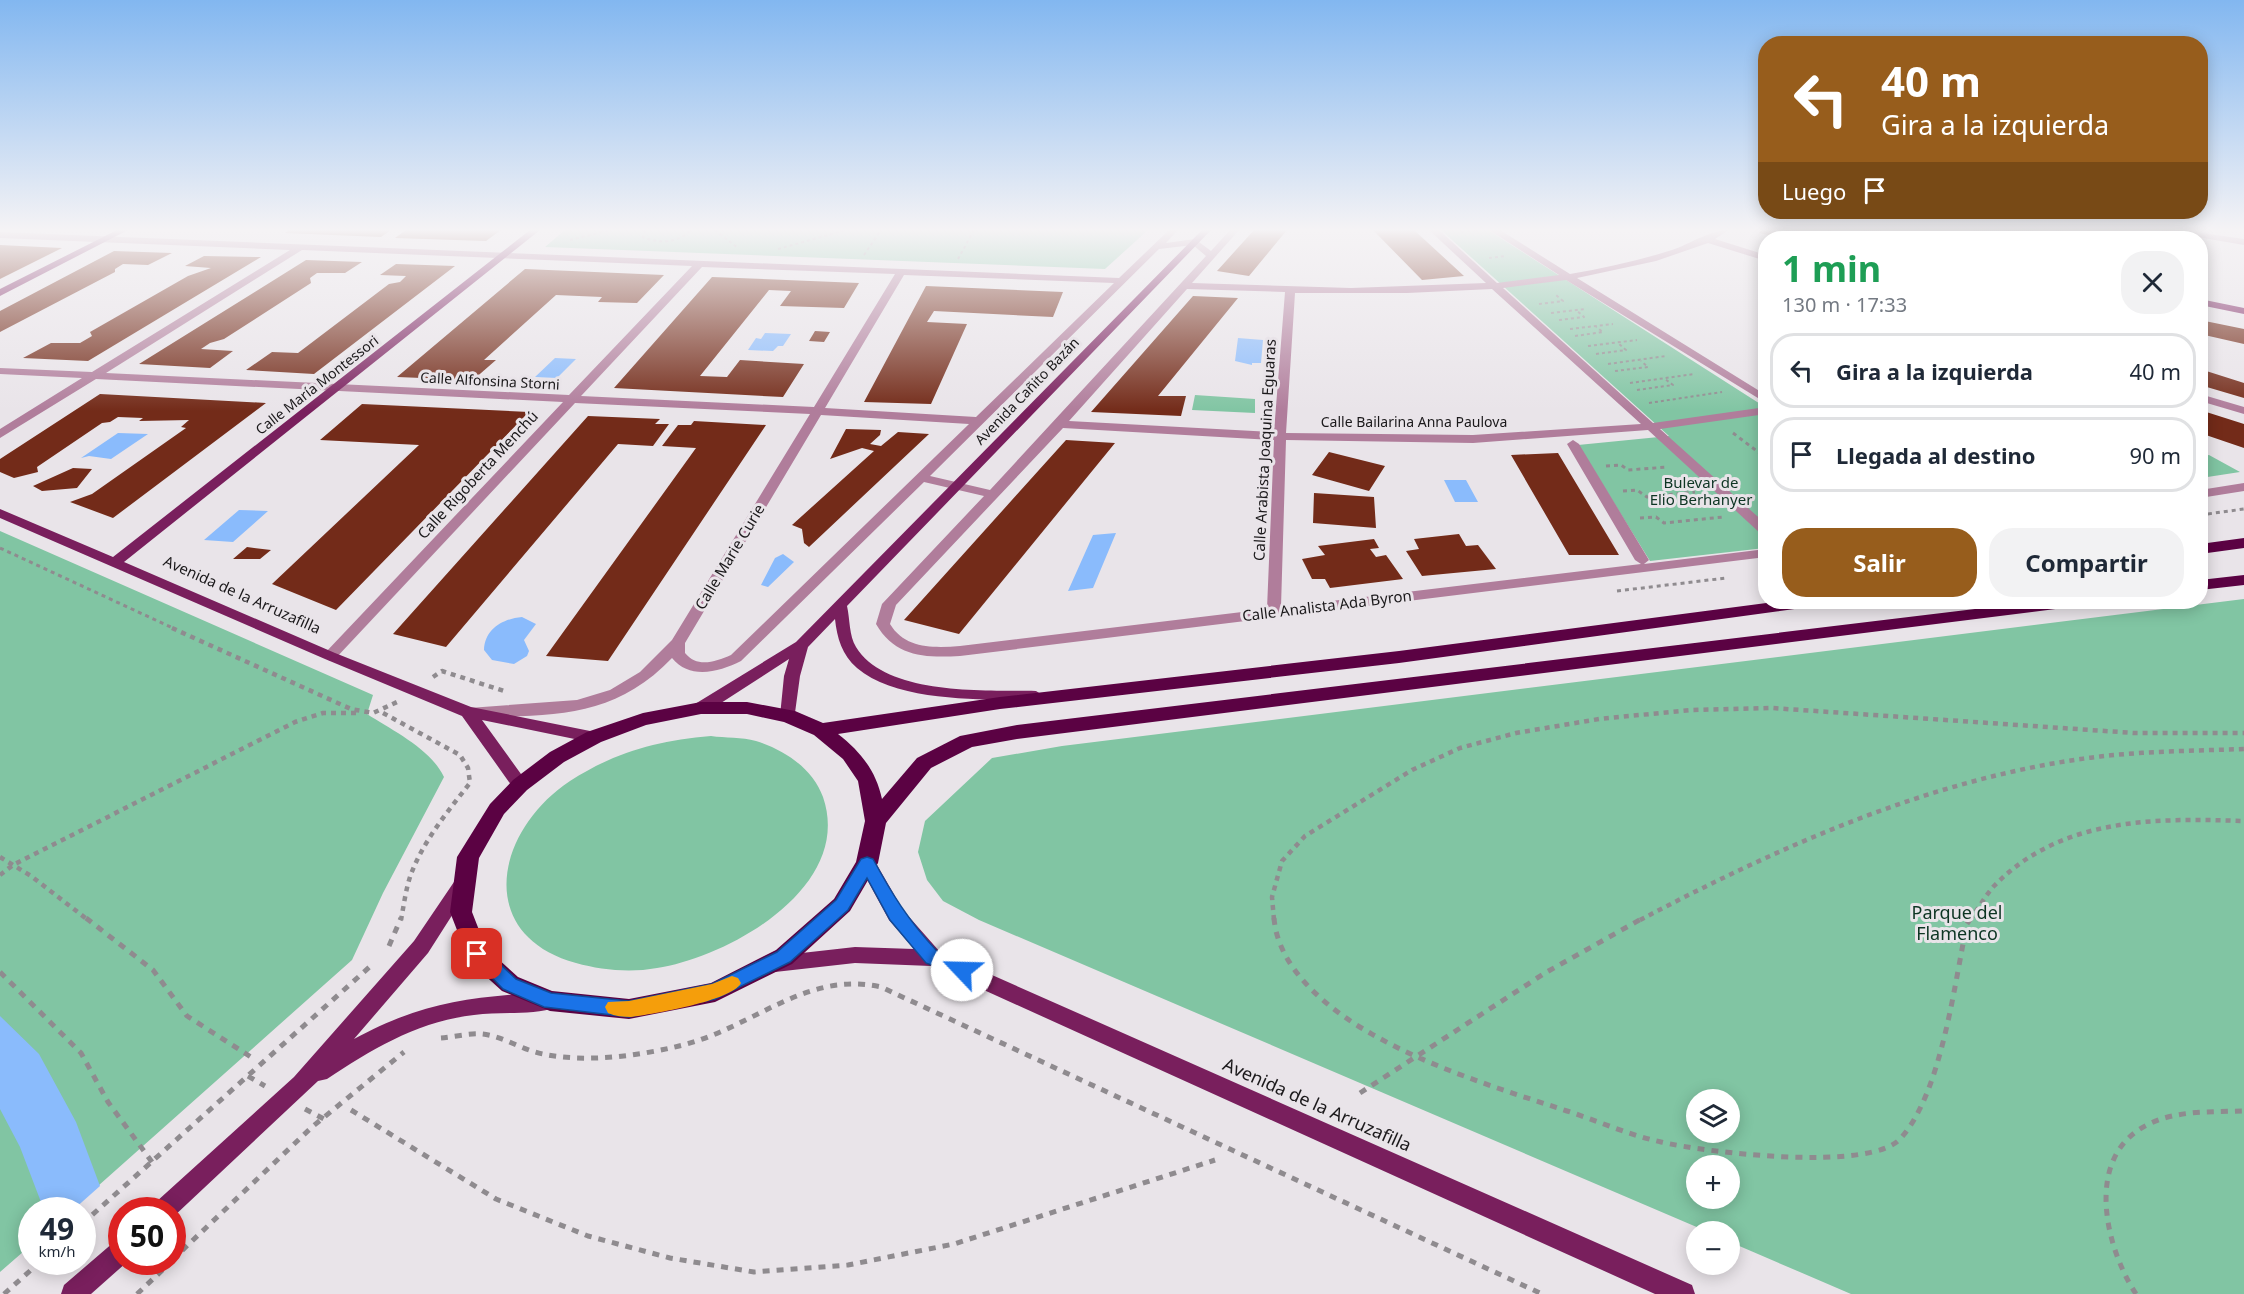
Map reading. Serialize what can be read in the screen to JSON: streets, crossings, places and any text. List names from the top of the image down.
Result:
{
  "streets": {
    "main road": ["Calle María Montessori", "Avenida Cañito Bazán", "Avenida de la Arruzafilla"],
    "street": [
      "Calle Alfonsina Storni",
      "Calle Bailarina Anna Paulova",
      "Calle Arabista Joaquina Eguaras",
      "Calle Rigoberta Menchú",
      "Calle Marie Curie",
      "Calle Analista Ada Byron"
    ]
  },
  "crossings": [
    ["Calle Alfonsina Storni", "Calle María Montessori"],
    ["Calle Alfonsina Storni", "Avenida Cañito Bazán"],
    ["Calle Alfonsina Storni", "Calle Rigoberta Menchú"],
    ["Calle Alfonsina Storni", "Calle Marie Curie"],
    ["Calle María Montessori", "Avenida de la Arruzafilla"],
    ["Avenida Cañito Bazán", "Calle Marie Curie"],
    ["Calle Bailarina Anna Paulova", "Calle Arabista Joaquina Eguaras"],
    ["Calle Arabista Joaquina Eguaras", "Calle Analista Ada Byron"],
    ["Calle Rigoberta Menchú", "Avenida de la Arruzafilla"],
    ["Calle Marie Curie", "Avenida de la Arruzafilla"]
  ],
  "parks": ["Bulevar de Elio Berhanyer", "Parque del Flamenco"],
  "page": {
    "turn": ["40 m", "Gira a la izquierda"],
    "then": "Luego",
    "heading": ["1 min", "130 m · 17:33"],
    "list": [
      {
        "name": "Gira a la izquierda",
        "value": "40 m"
      },
      {
        "name": "Llegada al destino",
        "value": "90 m"
      }
    ],
    "buttons": ["Salir", "Compartir"],
    "map_buttons": ["+", "−"],
    "speed": "49 km/h",
    "limit": "50"
  }
}
